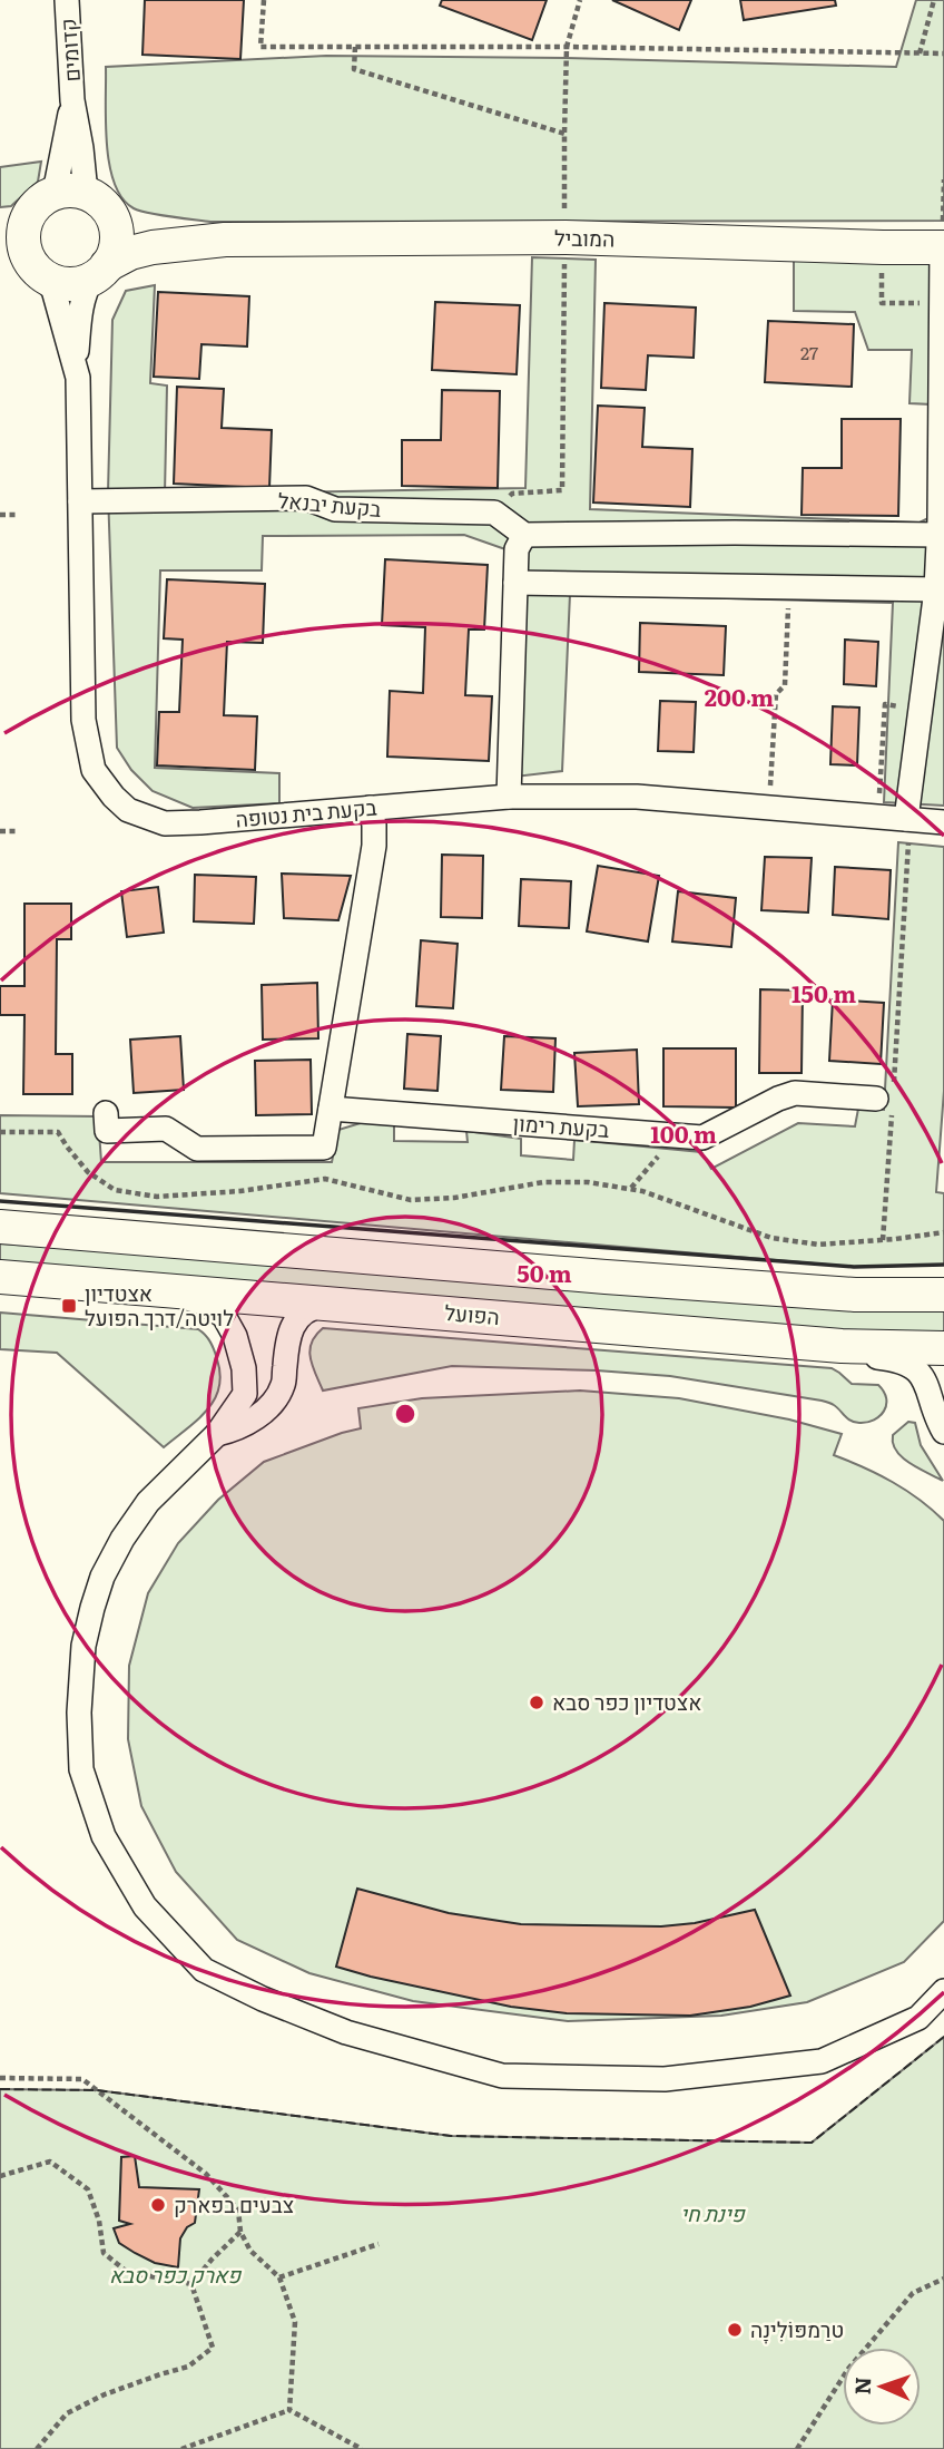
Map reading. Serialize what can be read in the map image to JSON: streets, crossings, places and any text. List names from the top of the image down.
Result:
{
  "streets": {
    "main road": ["המוביל", "הפועל"],
    "street": [
      "קדומים",
      "בקעת יבנאל",
      "בקעת בית נטופה",
      "בקעת רימון"
    ]
  },
  "crossings": [
    ["קדומים", "המוביל"],
    ["קדומים", "בקעת בית נטופה"],
    ["המוביל", "בקעת בית נטופה"],
    ["בקעת יבנאל", "בקעת בית נטופה"]
  ],
  "parks": ["פינת חי", "פארק כפר סבא"],
  "places": {
    "transit": ["אצטדיון לויטה/דרך הפועל"],
    "other": ["אצטדיון כפר סבא", "צבעים בפארק", "טרַמפּוֹלִינָה"]
  },
  "house_numbers": ["27"],
  "north": "left",
  "rings": [
    "200 m",
    "150 m",
    "100 m",
    "50 m"
  ]
}
